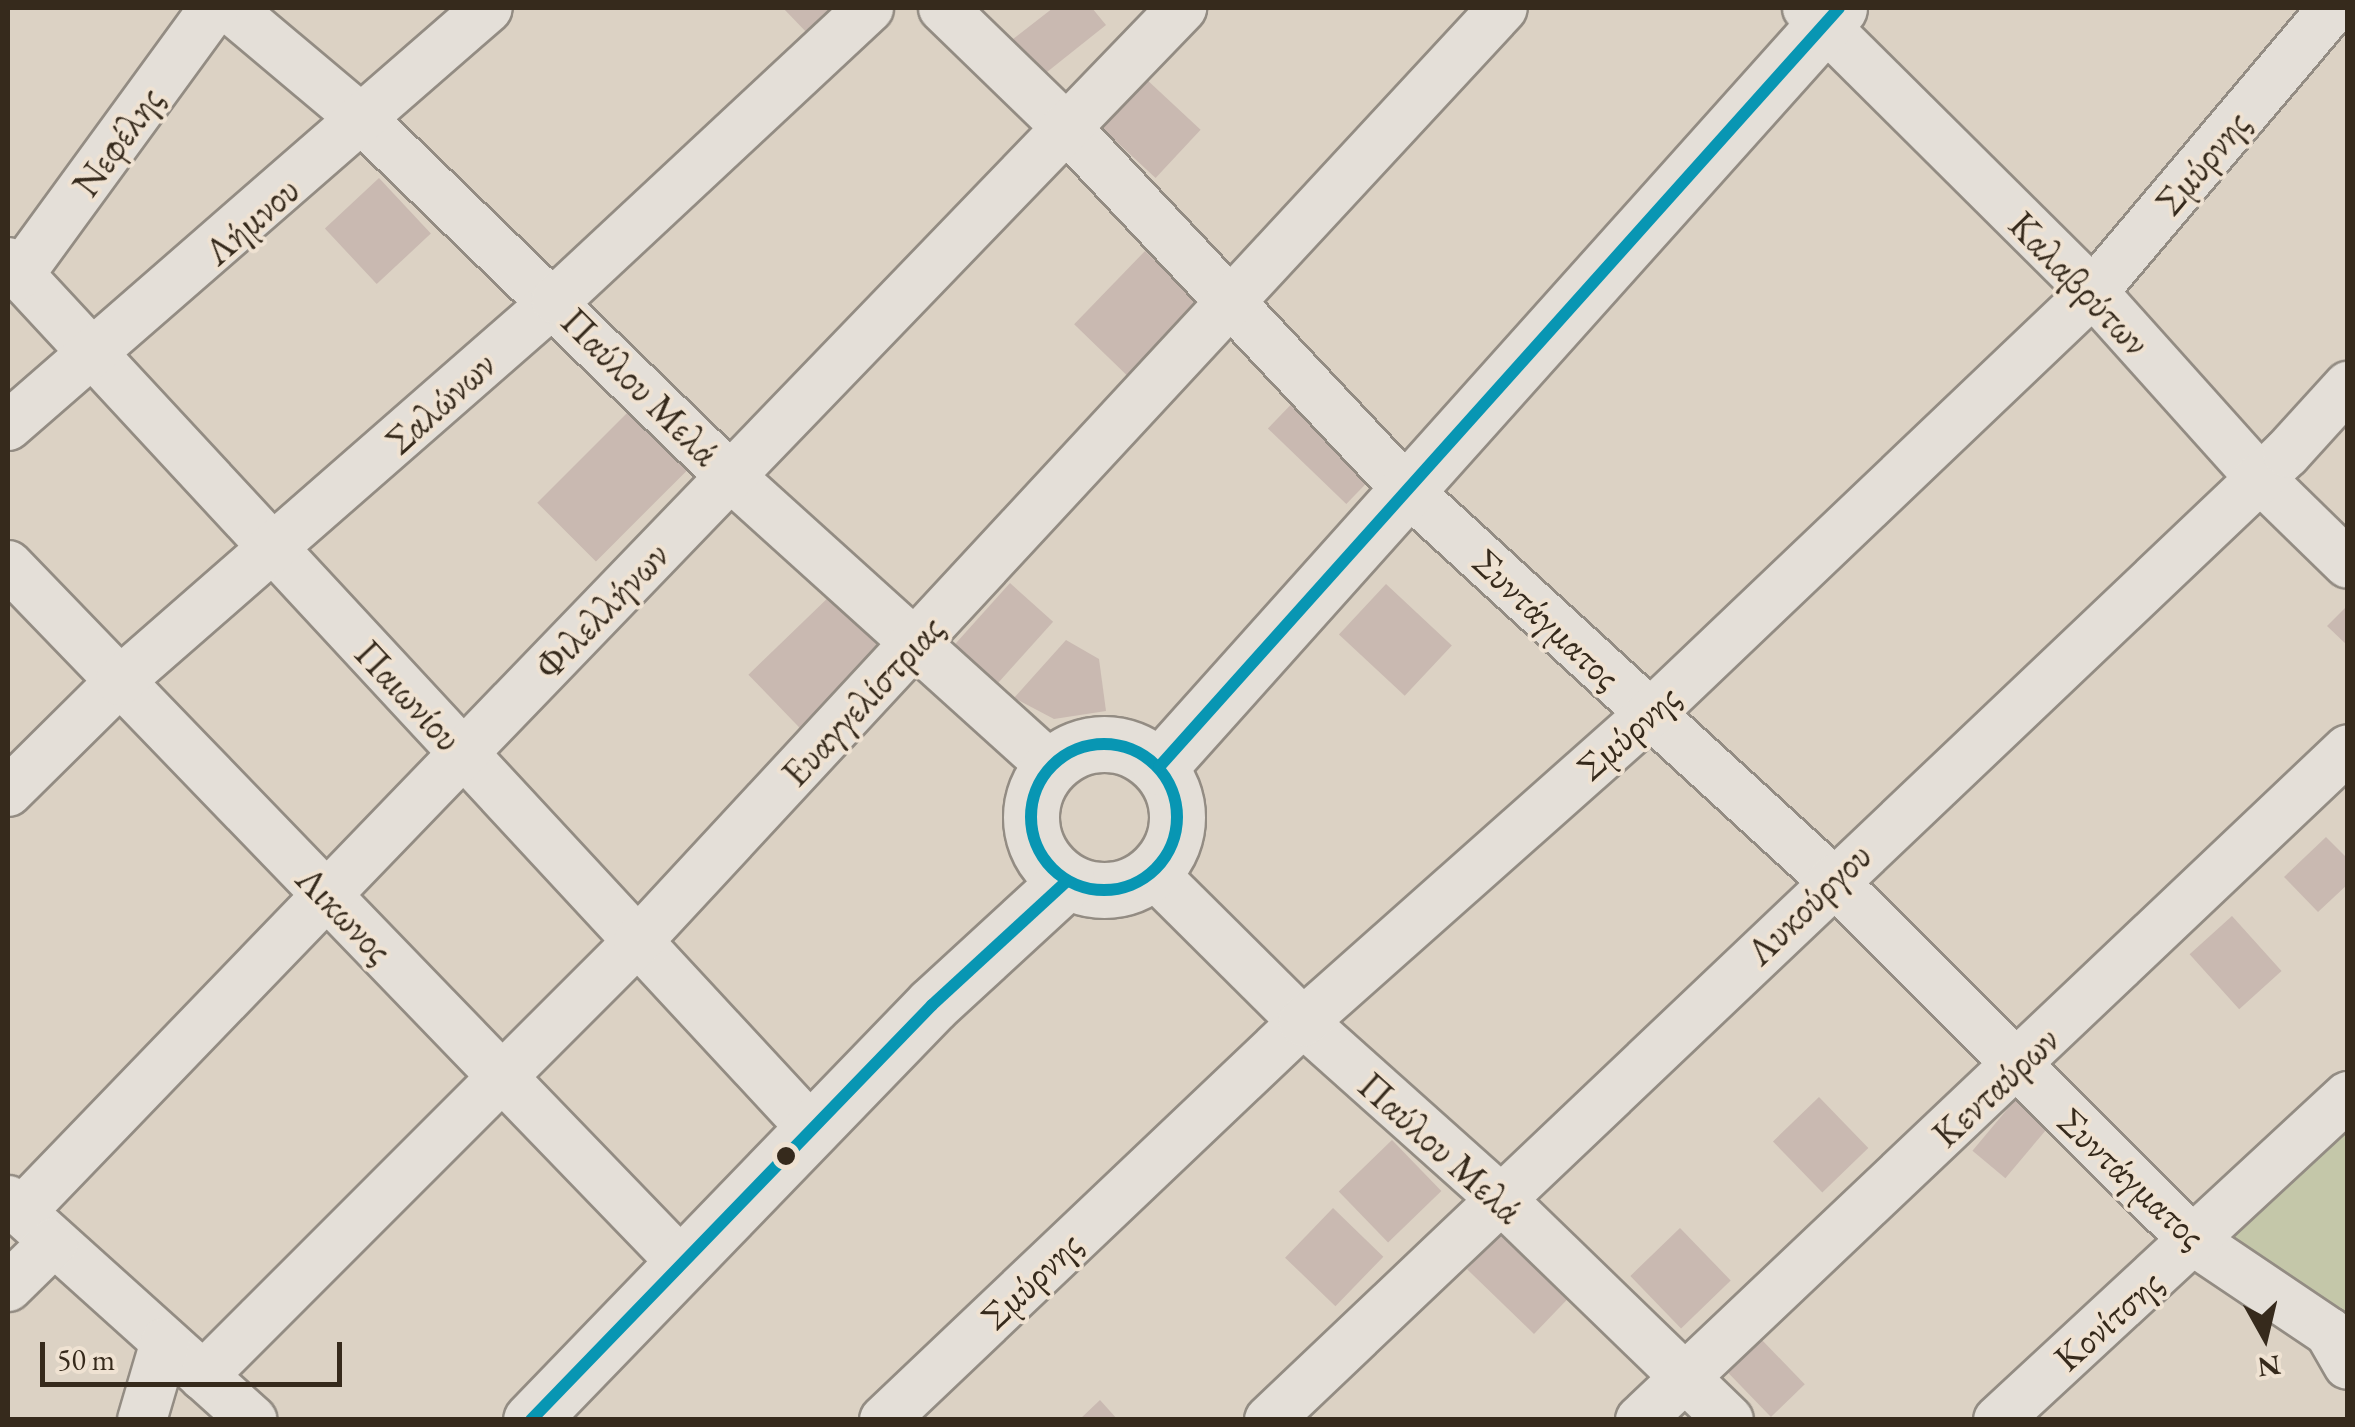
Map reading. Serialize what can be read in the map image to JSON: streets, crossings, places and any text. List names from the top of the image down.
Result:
{
  "streets": {
    "street": [
      "Νεφέλης",
      "Σμύρνης",
      "Λήμνου",
      "Καλαβρύτων",
      "Παύλου Μελά",
      "Σαλώνων",
      "Φιλελλήνων",
      "Συντάγματος",
      "Παιωνίου",
      "Ευαγγελίστριας",
      "Λυκούργου",
      "Λικωνος",
      "Κενταύρων",
      "Κονίτσης"
    ]
  },
  "crossings": [
    ["Νεφέλης", "Παιωνίου"],
    ["Σμύρνης", "Καλαβρύτων"],
    ["Σμύρνης", "Παύλου Μελά"],
    ["Σμύρνης", "Συντάγματος"],
    ["Λήμνου", "Παύλου Μελά"],
    ["Λήμνου", "Παιωνίου"],
    ["Καλαβρύτων", "Λυκούργου"],
    ["Παύλου Μελά", "Σαλώνων"],
    ["Παύλου Μελά", "Φιλελλήνων"],
    ["Παύλου Μελά", "Ευαγγελίστριας"],
    ["Παύλου Μελά", "Λυκούργου"],
    ["Παύλου Μελά", "Κενταύρων"],
    ["Σαλώνων", "Παιωνίου"],
    ["Σαλώνων", "Λικωνος"],
    ["Φιλελλήνων", "Συντάγματος"],
    ["Φιλελλήνων", "Παιωνίου"],
    ["Φιλελλήνων", "Λικωνος"],
    ["Συντάγματος", "Ευαγγελίστριας"],
    ["Συντάγματος", "Λυκούργου"],
    ["Συντάγματος", "Κενταύρων"],
    ["Συντάγματος", "Κονίτσης"],
    ["Παιωνίου", "Ευαγγελίστριας"],
    ["Ευαγγελίστριας", "Λικωνος"]
  ],
  "scale_bar": "50 m",
  "north": "bottom"
}
